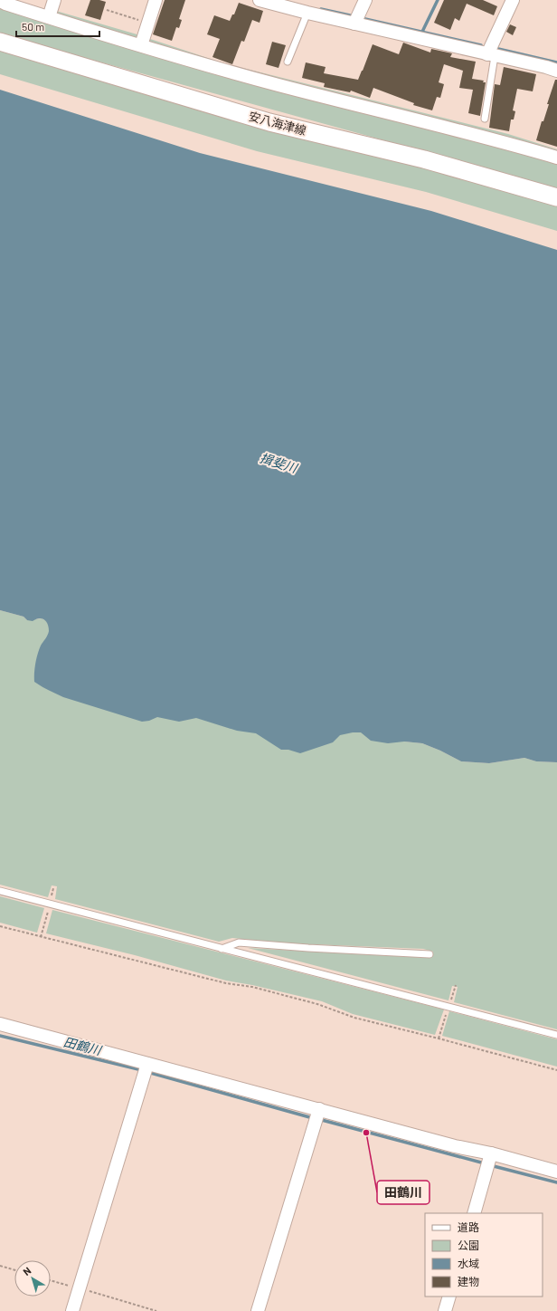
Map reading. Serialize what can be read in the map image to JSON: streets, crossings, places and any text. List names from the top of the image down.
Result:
{
  "streets": {
    "main road": ["安八海津線"]
  },
  "water": ["揖斐川", "田鶴川"],
  "places": ["田鶴川"],
  "legend": [
    "道路",
    "公園",
    "水域",
    "建物"
  ],
  "scale_bar": "50 m",
  "north": "top left"
}
